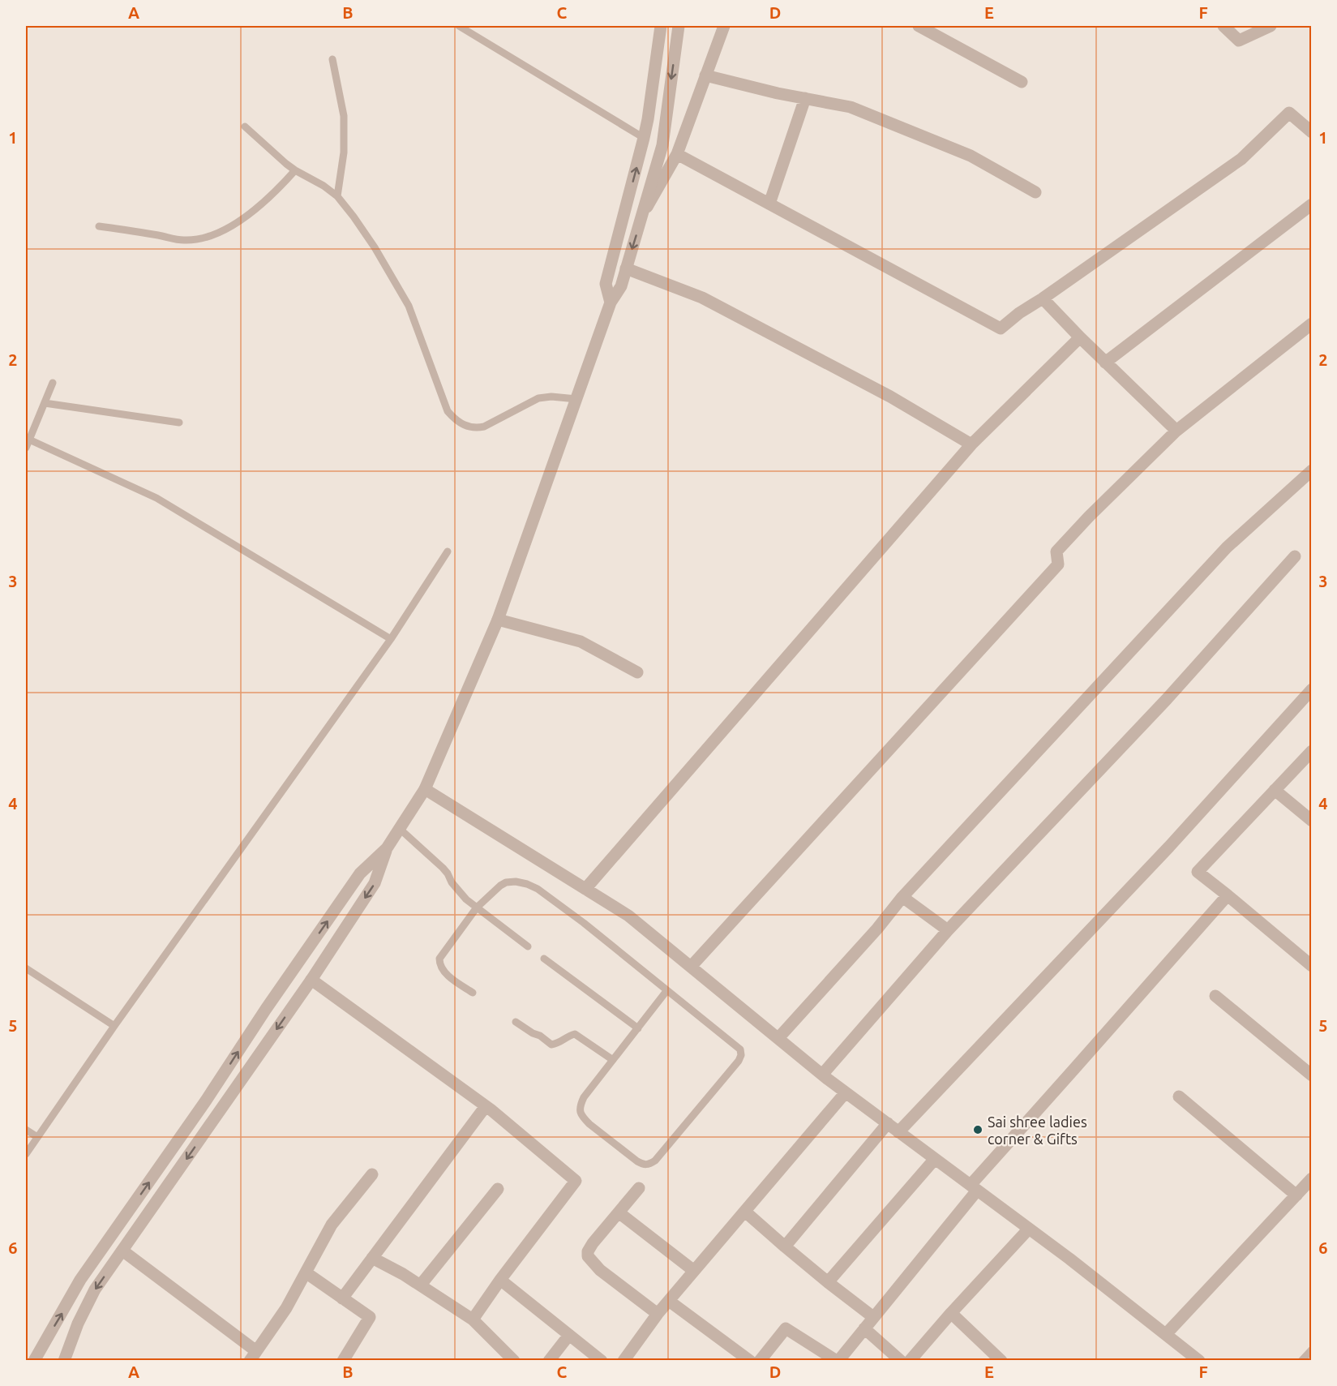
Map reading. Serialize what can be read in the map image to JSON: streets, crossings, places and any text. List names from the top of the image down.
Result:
{
  "places": ["Sai shree ladies corner & Gifts"],
  "grid": {
    "columns": [
      "A",
      "B",
      "C",
      "D",
      "E",
      "F"
    ],
    "rows": [
      "1",
      "2",
      "3",
      "4",
      "5",
      "6"
    ]
  }
}
